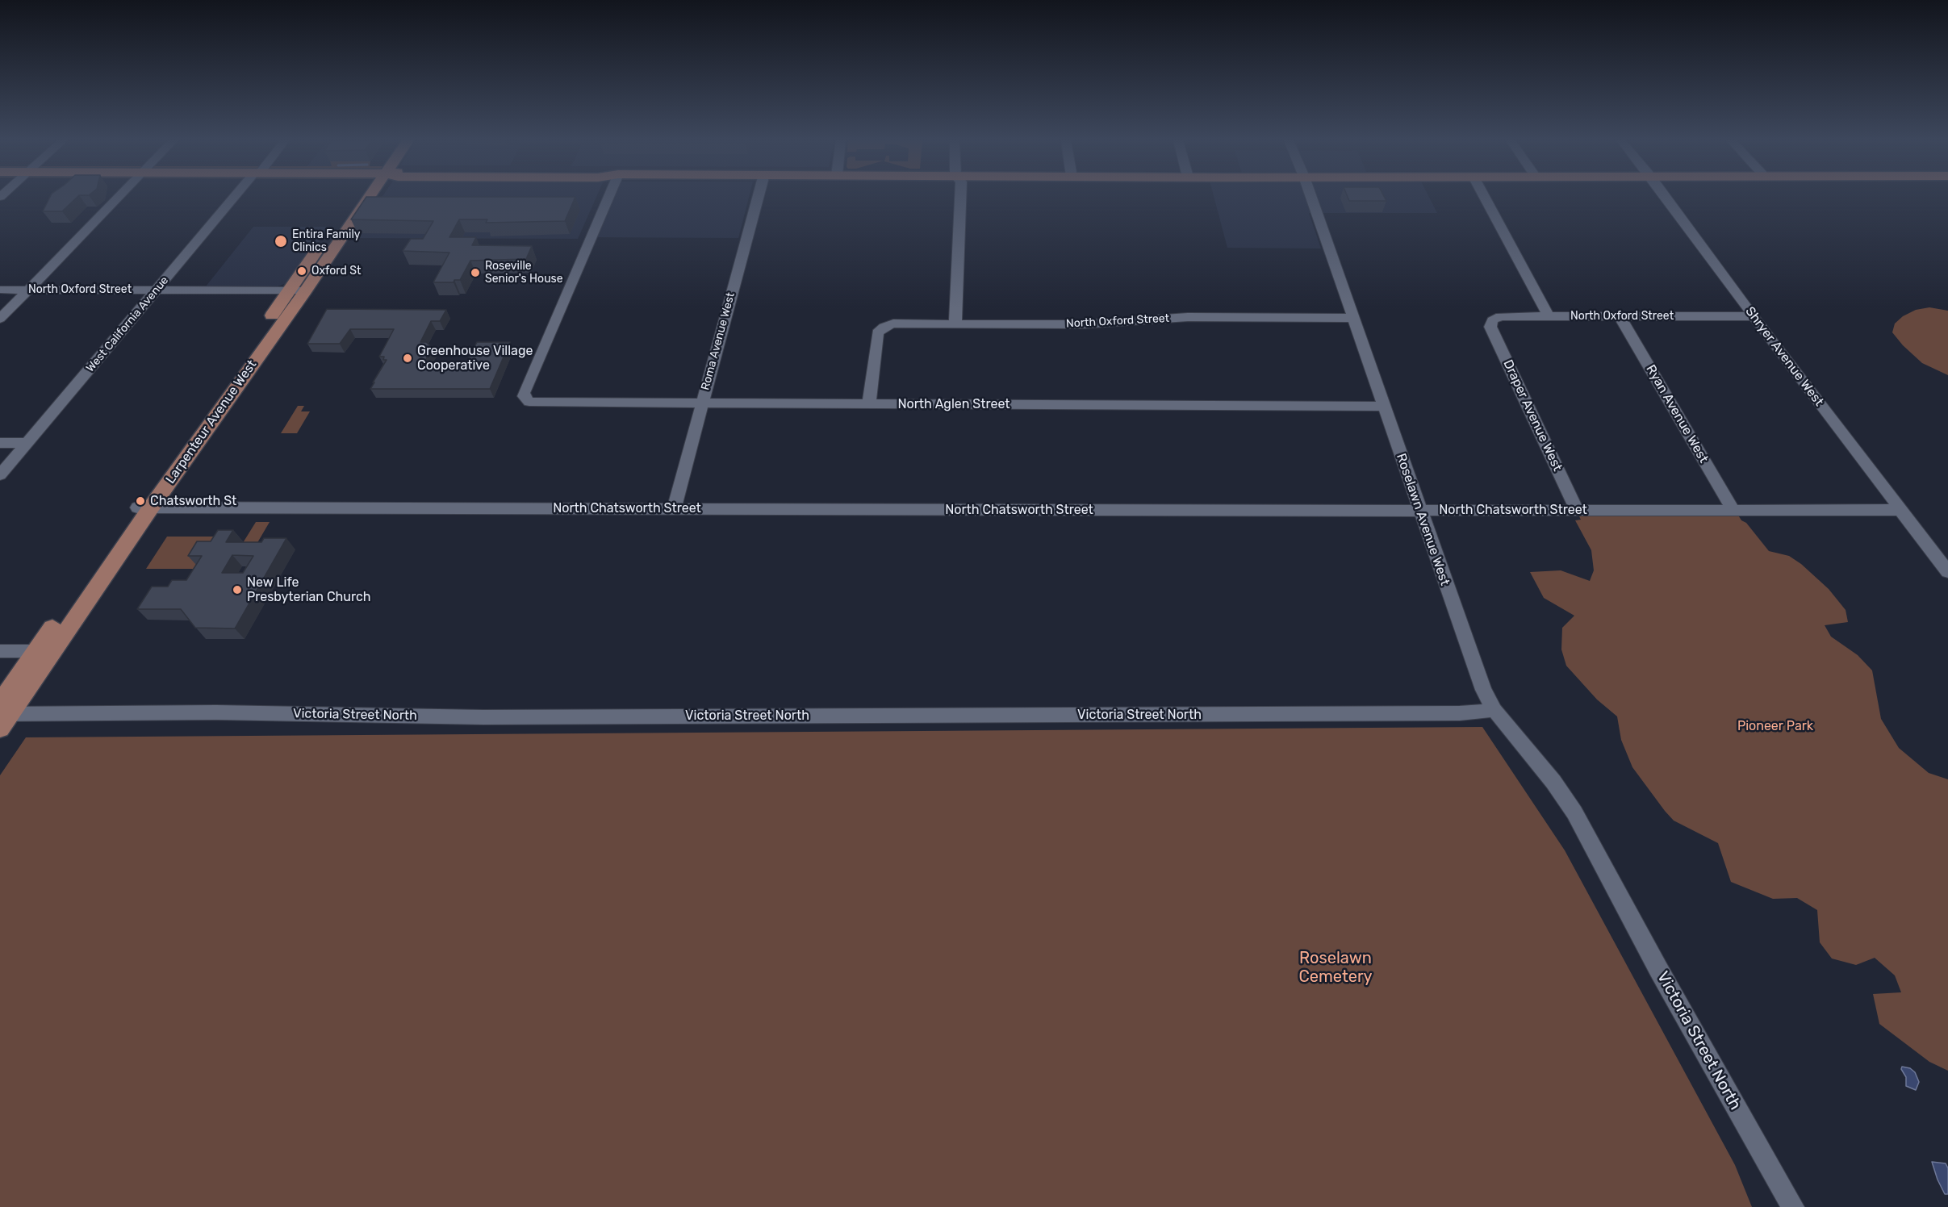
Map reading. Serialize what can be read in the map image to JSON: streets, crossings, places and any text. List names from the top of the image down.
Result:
{
  "streets": {
    "main road": ["Larpenteur Avenue West"],
    "street": [
      "North Oxford Street",
      "West California Avenue",
      "Roma Avenue West",
      "Shryer Avenue West",
      "North Aglen Street",
      "Ryan Avenue West",
      "Draper Avenue West",
      "North Chatsworth Street",
      "Roselawn Avenue West",
      "Victoria Street North"
    ]
  },
  "crossings": [
    ["North Oxford Street", "West California Avenue"],
    ["North Oxford Street", "Shryer Avenue West"],
    ["North Oxford Street", "North Aglen Street"],
    ["North Oxford Street", "Ryan Avenue West"],
    ["North Oxford Street", "Draper Avenue West"],
    ["North Oxford Street", "Larpenteur Avenue West"],
    ["North Oxford Street", "Roselawn Avenue West"],
    ["Roma Avenue West", "North Aglen Street"],
    ["Roma Avenue West", "North Chatsworth Street"],
    ["Shryer Avenue West", "North Chatsworth Street"],
    ["North Aglen Street", "Roselawn Avenue West"],
    ["Ryan Avenue West", "North Chatsworth Street"],
    ["Draper Avenue West", "North Chatsworth Street"],
    ["Larpenteur Avenue West", "North Chatsworth Street"],
    ["Larpenteur Avenue West", "Victoria Street North"],
    ["North Chatsworth Street", "Roselawn Avenue West"],
    ["Roselawn Avenue West", "Victoria Street North"]
  ],
  "parks": ["Pioneer Park", "Roselawn Cemetery"],
  "places": [
    "Entira Family Clinics",
    "Oxford St",
    "Roseville Senior's House",
    "Greenhouse Village Cooperative",
    "Chatsworth St",
    "New Life Presbyterian Church"
  ]
}
